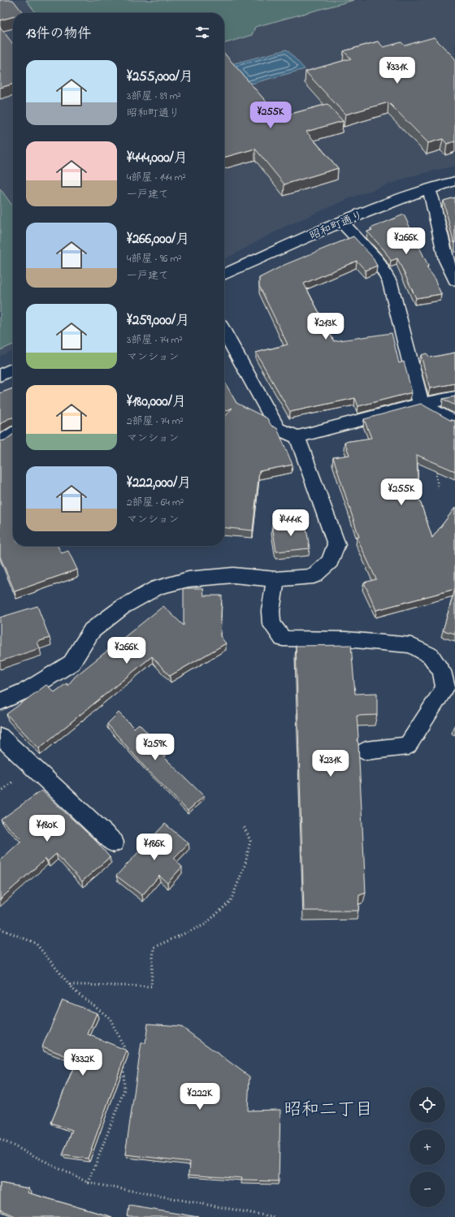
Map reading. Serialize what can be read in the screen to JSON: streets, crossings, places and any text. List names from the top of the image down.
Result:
{
  "streets": {
    "street": ["昭和町通り"]
  },
  "districts": ["昭和二丁目"],
  "page": {
    "heading": "13件の物件",
    "list": [
      {
        "name": "¥255,000/月",
        "note": "3部屋 · 89 m² · 昭和町通り"
      },
      {
        "name": "¥444,000/月",
        "note": "4部屋 · 144 m² · 一戸建て"
      },
      {
        "name": "¥266,000/月",
        "note": "4部屋 · 96 m² · 一戸建て"
      },
      {
        "name": "¥259,000/月",
        "note": "3部屋 · 74 m² · マンション"
      },
      {
        "name": "¥180,000/月",
        "note": "2部屋 · 74 m² · マンション"
      },
      {
        "name": "¥222,000/月",
        "note": "2部屋 · 64 m² · マンション"
      }
    ],
    "price": [
      "¥331K",
      "¥255K",
      "¥266K",
      "¥213K",
      "¥255K",
      "¥444K",
      "¥266K",
      "¥259K",
      "¥231K",
      "¥180K",
      "¥186K",
      "¥332K",
      "¥222K"
    ],
    "map_buttons": ["+", "−"]
  }
}
